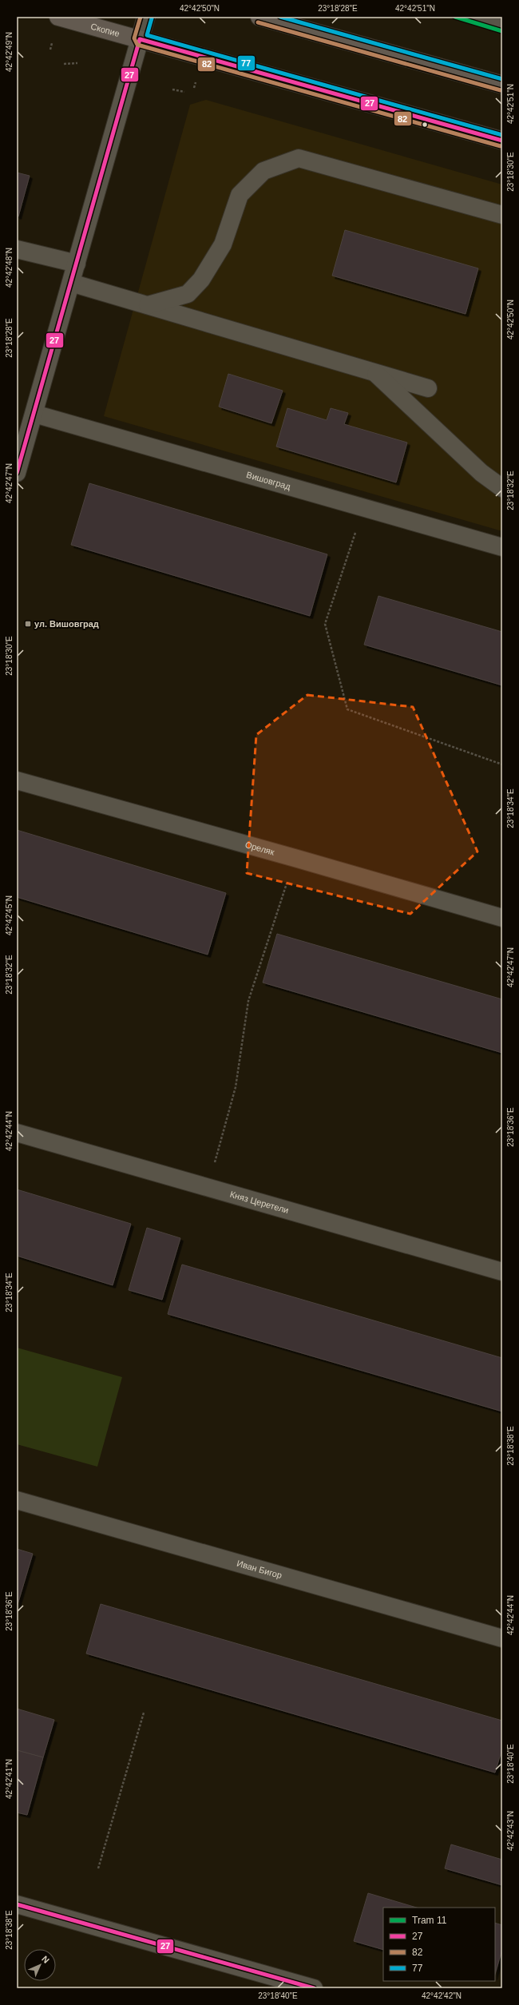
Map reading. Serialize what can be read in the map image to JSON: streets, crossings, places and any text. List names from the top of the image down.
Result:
{
  "streets": {
    "main road": ["Скопие"],
    "street": [
      "Вишовград",
      "Ореляк",
      "Княз Церетели",
      "Иван Бигор"
    ]
  },
  "places": {
    "transit": ["ул. Вишовград"]
  },
  "lines": [
    "tram line 11",
    "transit line 82",
    "transit line 77",
    "transit line 27"
  ],
  "legend": [
    "Tram 11",
    "27",
    "82",
    "77"
  ],
  "north": "top right",
  "coordinates": [
    "42°42'50\"N",
    "23°18'28\"E",
    "42°42'51\"N",
    "42°42'49\"N",
    "23°18'30\"E",
    "42°42'48\"N",
    "42°42'47\"N",
    "23°18'32\"E",
    "23°18'34\"E",
    "42°42'45\"N",
    "23°18'36\"E",
    "42°42'44\"N",
    "23°18'38\"E",
    "23°18'40\"E",
    "42°42'41\"N",
    "42°42'43\"N",
    "42°42'42\"N"
  ]
}
